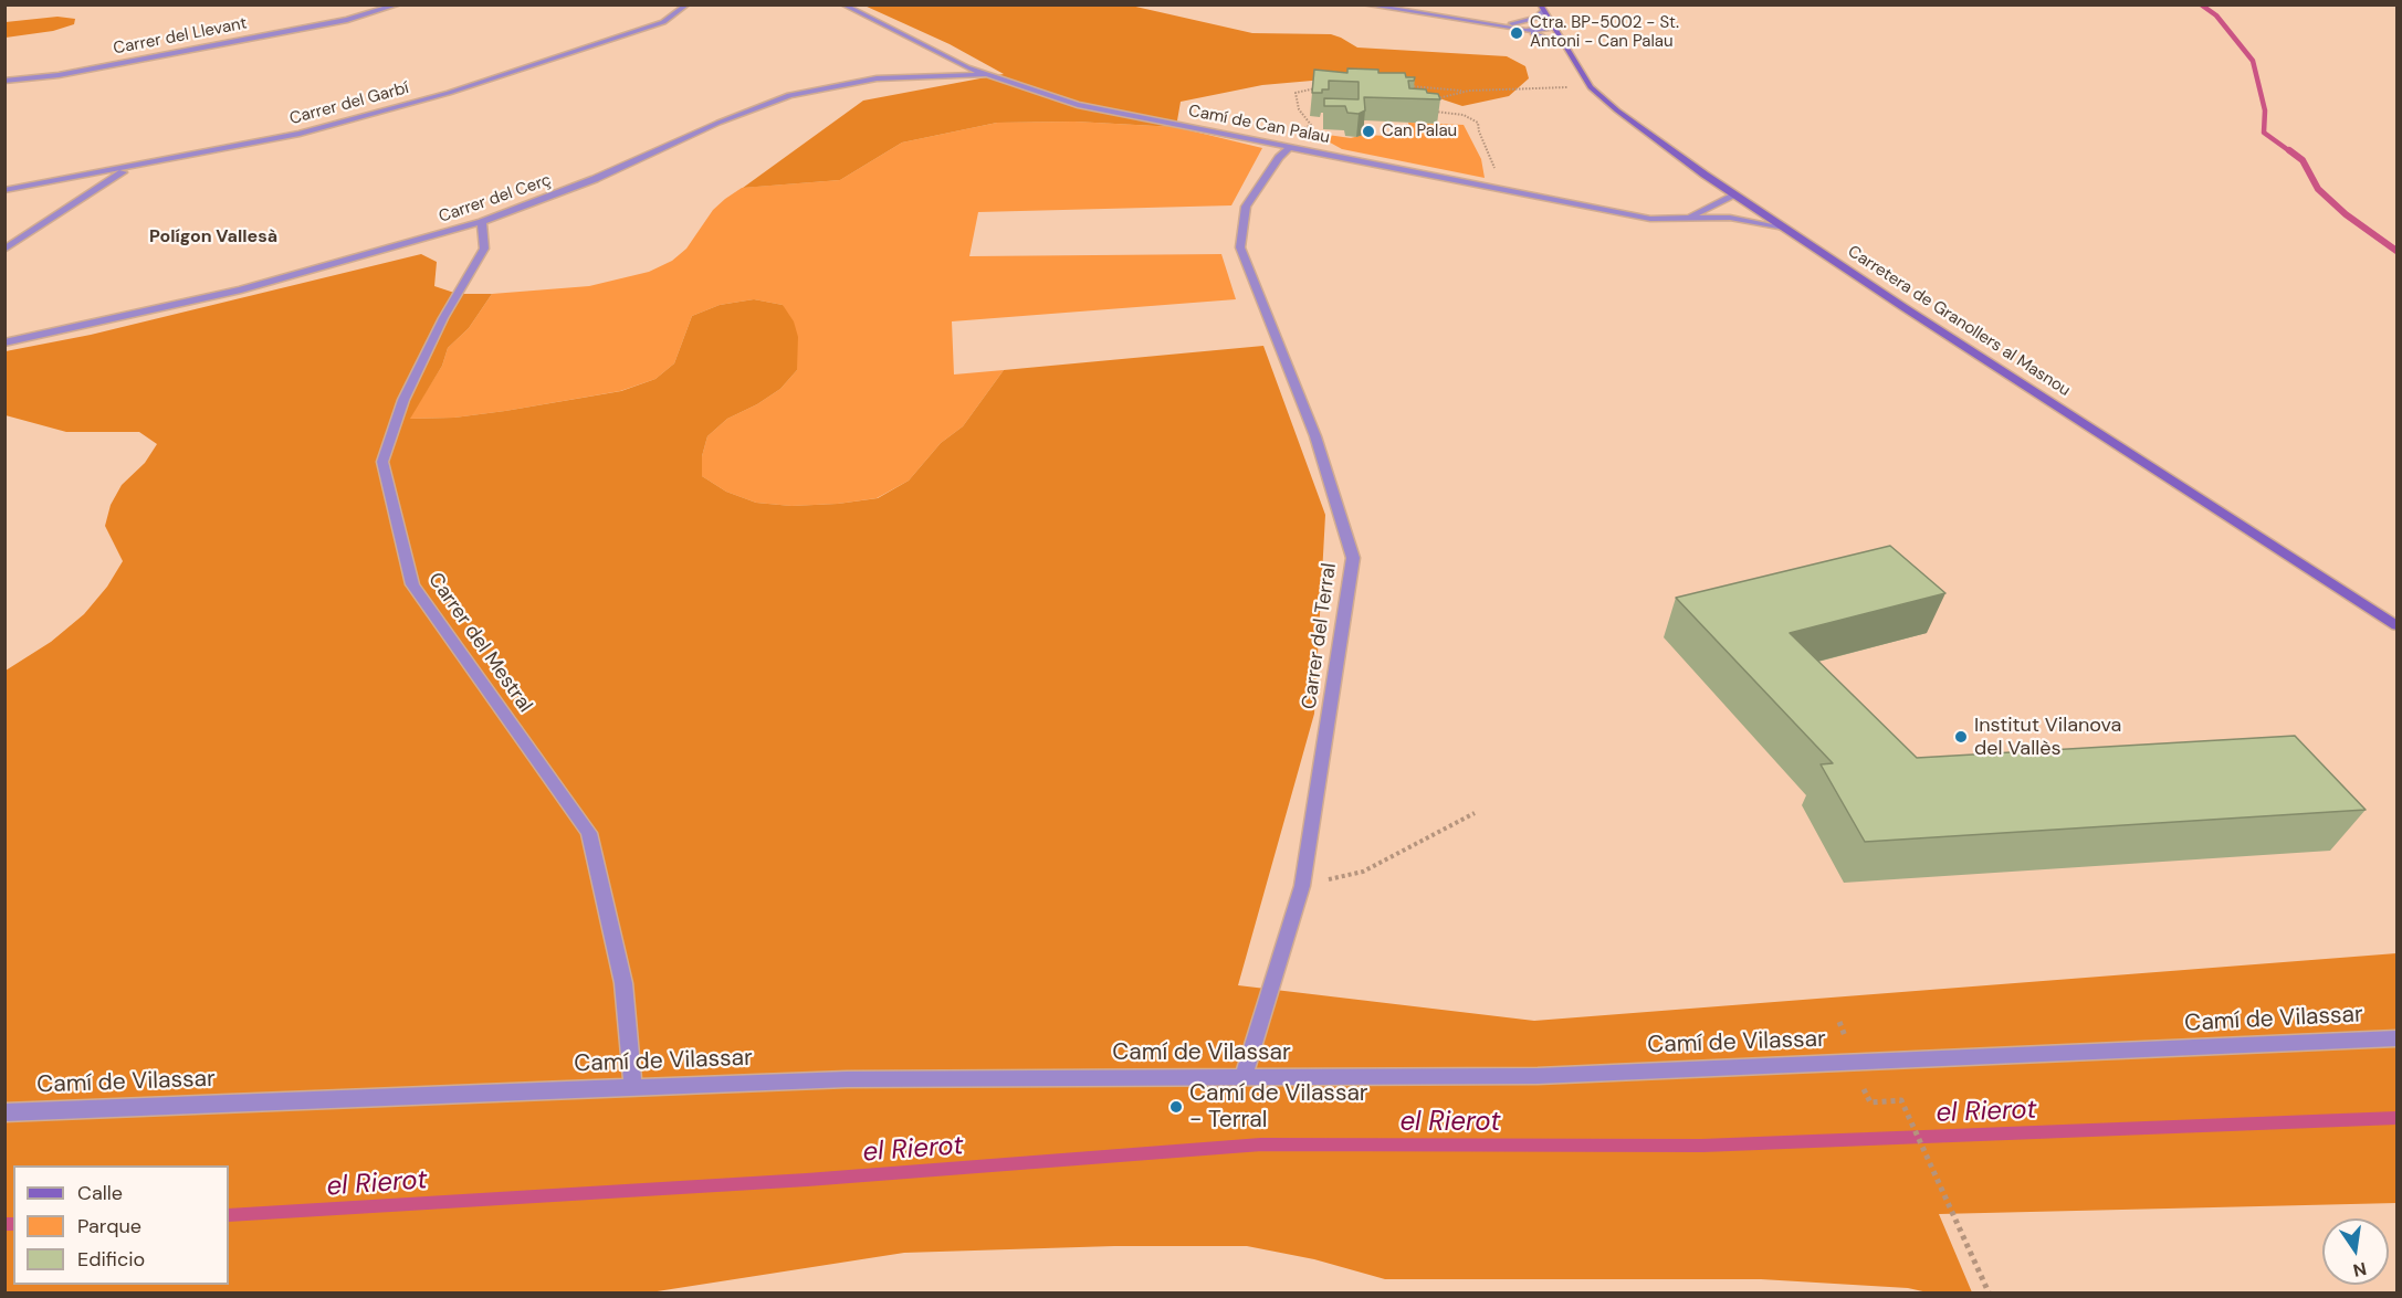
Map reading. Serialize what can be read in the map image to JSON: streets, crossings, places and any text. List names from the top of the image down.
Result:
{
  "streets": {
    "main road": ["Carretera de Granollers al Masnou"],
    "street": [
      "Carrer del Llevant",
      "Carrer del Garbí",
      "Camí de Can Palau",
      "Carrer del Cerç",
      "Carrer del Terral",
      "Carrer del Mestral",
      "Camí de Vilassar"
    ]
  },
  "crossings": [
    ["Camí de Can Palau", "Carrer del Cerç"],
    ["Camí de Can Palau", "Carretera de Granollers al Masnou"],
    ["Camí de Can Palau", "Carrer del Terral"],
    ["Carrer del Cerç", "Carrer del Mestral"],
    ["Carrer del Terral", "Camí de Vilassar"],
    ["Carrer del Mestral", "Camí de Vilassar"]
  ],
  "districts": ["Polígon Vallesà"],
  "water": ["el Rierot"],
  "places": [
    "Ctra. BP-5002 - St. Antoni - Can Palau",
    "Can Palau",
    "Institut Vilanova del Vallès",
    "Camí de Vilassar - Terral"
  ],
  "legend": ["Calle", "Parque", "Edificio"],
  "north": "bottom"
}
